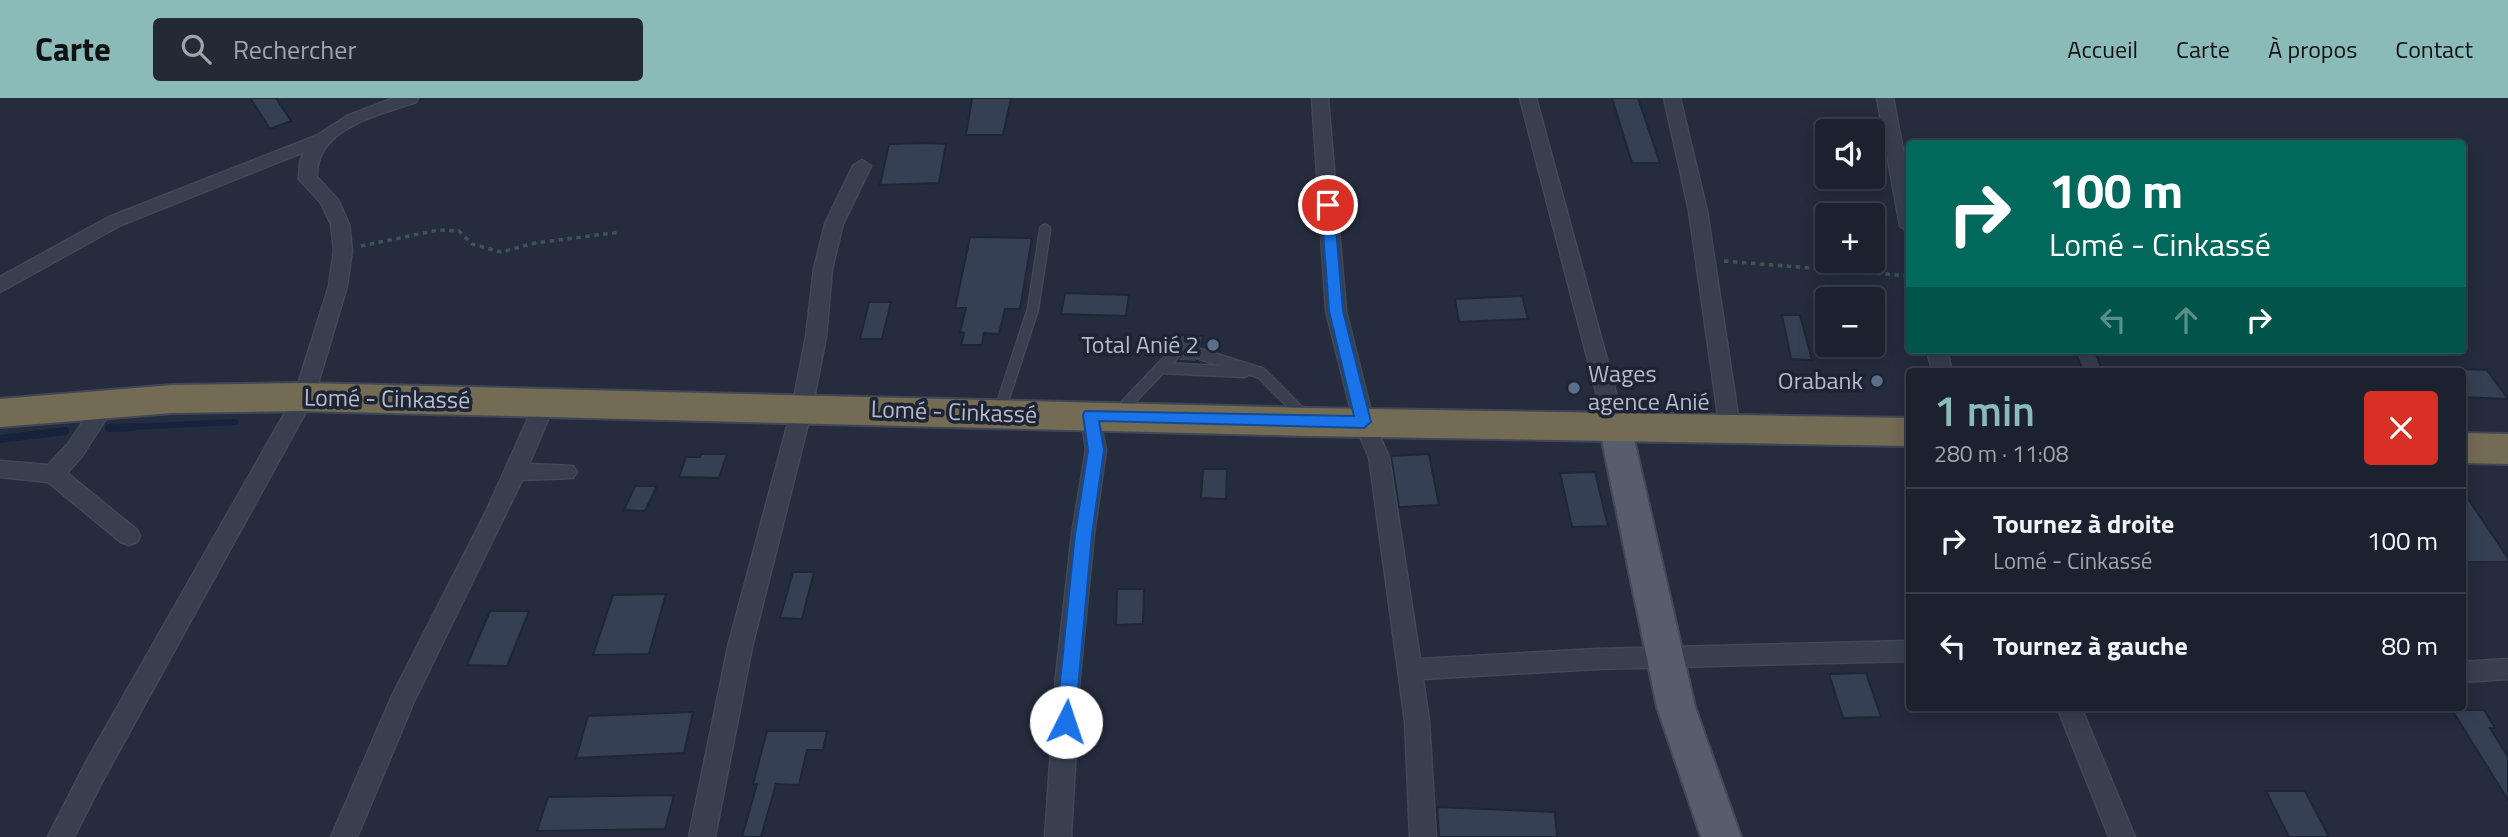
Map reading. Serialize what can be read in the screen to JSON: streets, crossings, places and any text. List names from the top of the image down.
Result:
{
  "streets": {
    "highway": ["Lomé - Cinkassé"]
  },
  "places": ["Total Anié 2", "Orabank", "Wages agence Anié"],
  "page": {
    "header": "Carte",
    "search": "Rechercher",
    "nav": [
      "Accueil",
      "Carte",
      "À propos",
      "Contact"
    ],
    "map_buttons": ["+", "−"],
    "turn": ["100 m", "Lomé - Cinkassé"],
    "heading": ["1 min", "280 m · 11:08"],
    "list": [
      {
        "name": "Tournez à droite",
        "note": "Lomé - Cinkassé",
        "value": "100 m"
      },
      {
        "name": "Tournez à gauche",
        "value": "80 m"
      }
    ]
  }
}
